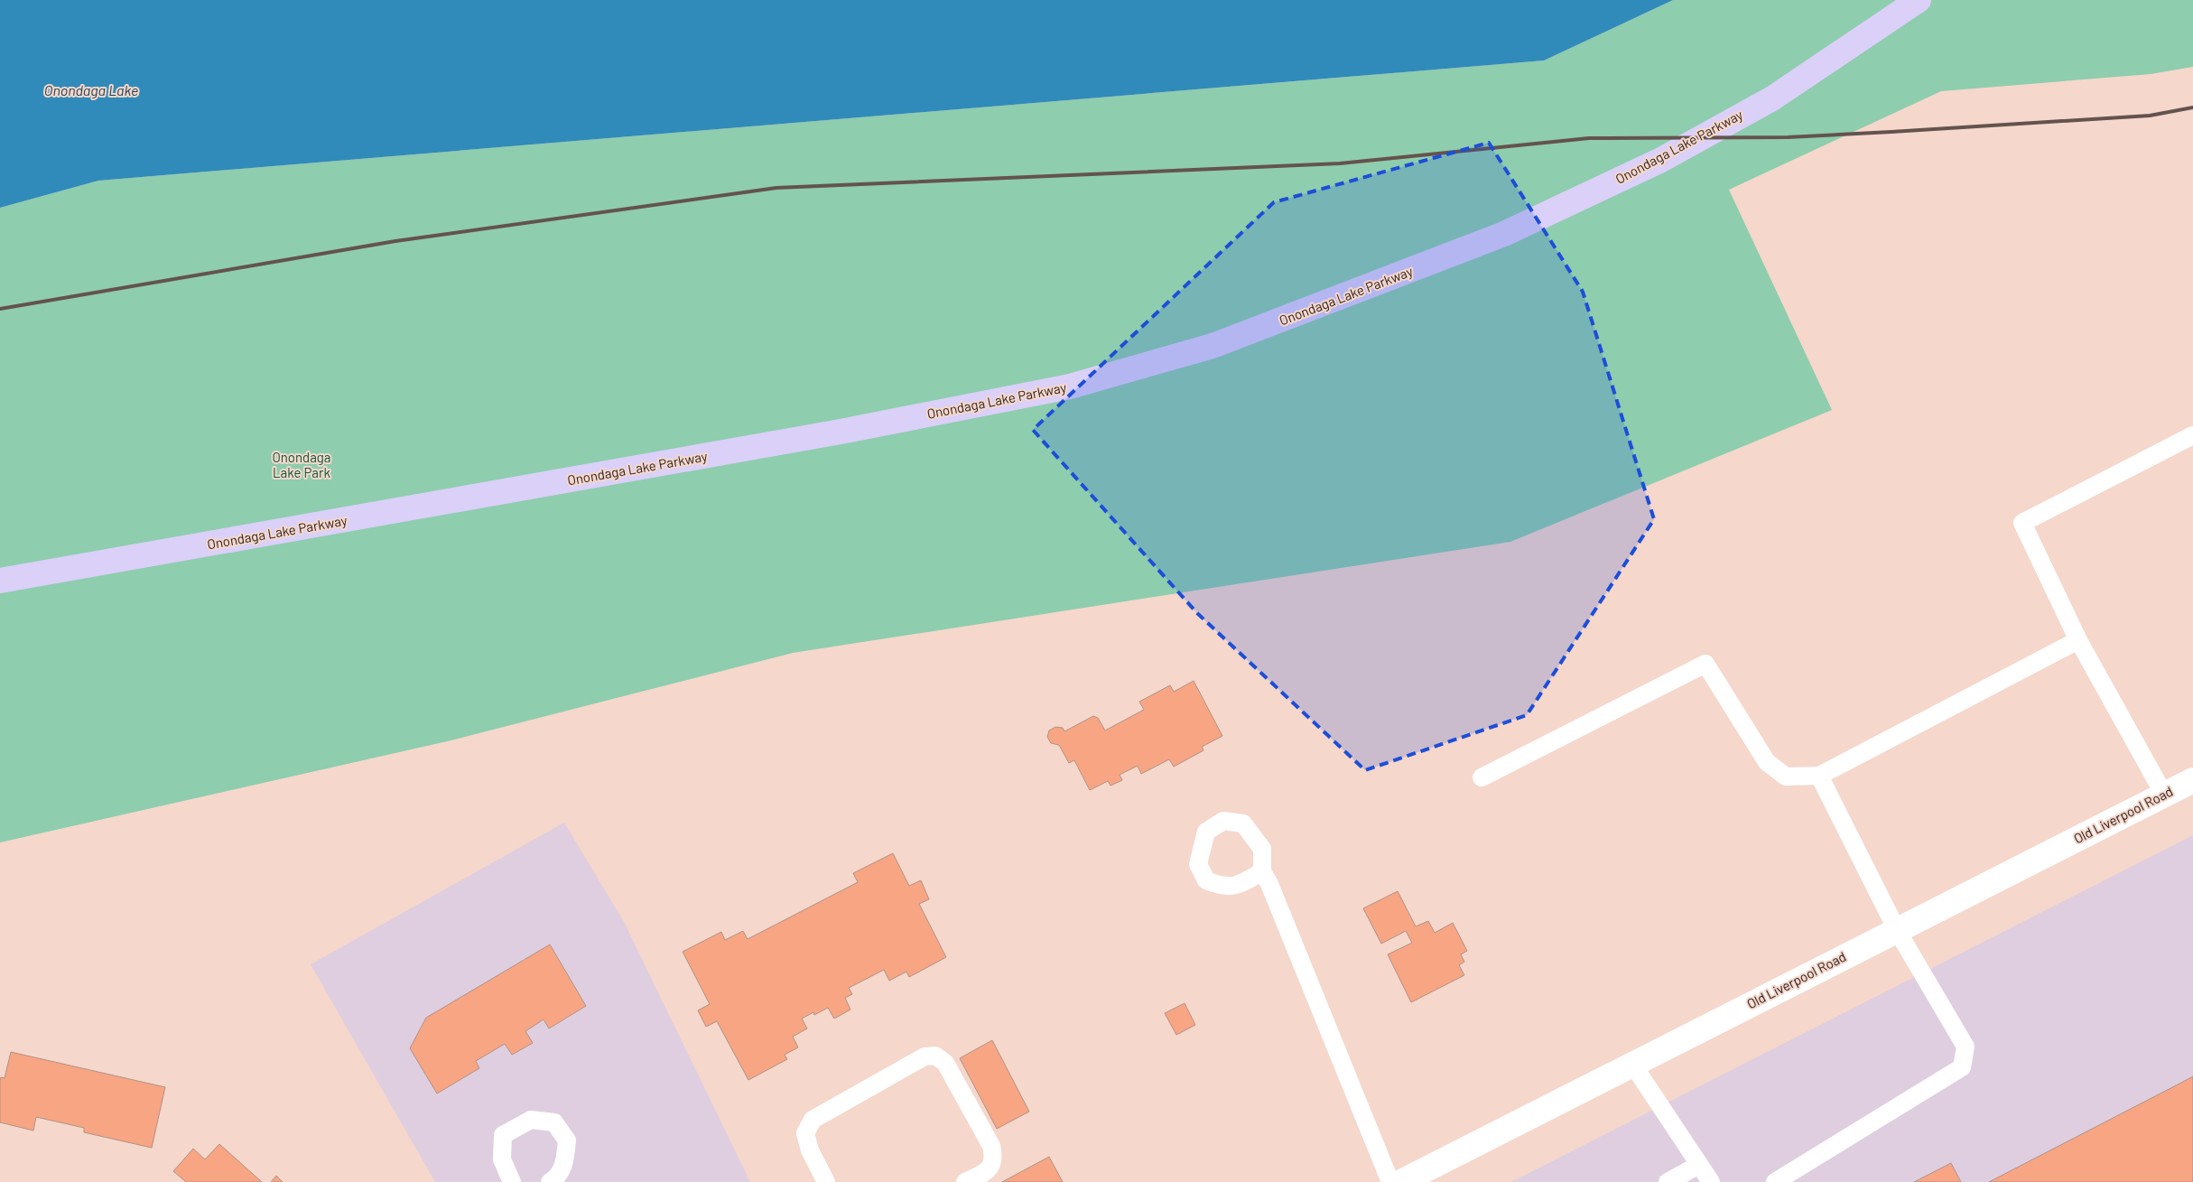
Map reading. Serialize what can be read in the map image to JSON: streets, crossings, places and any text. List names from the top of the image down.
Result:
{
  "streets": {
    "main road": ["Onondaga Lake Parkway", "Old Liverpool Road"]
  },
  "water": ["Onondaga Lake"],
  "parks": ["Onondaga Lake Park"]
}
